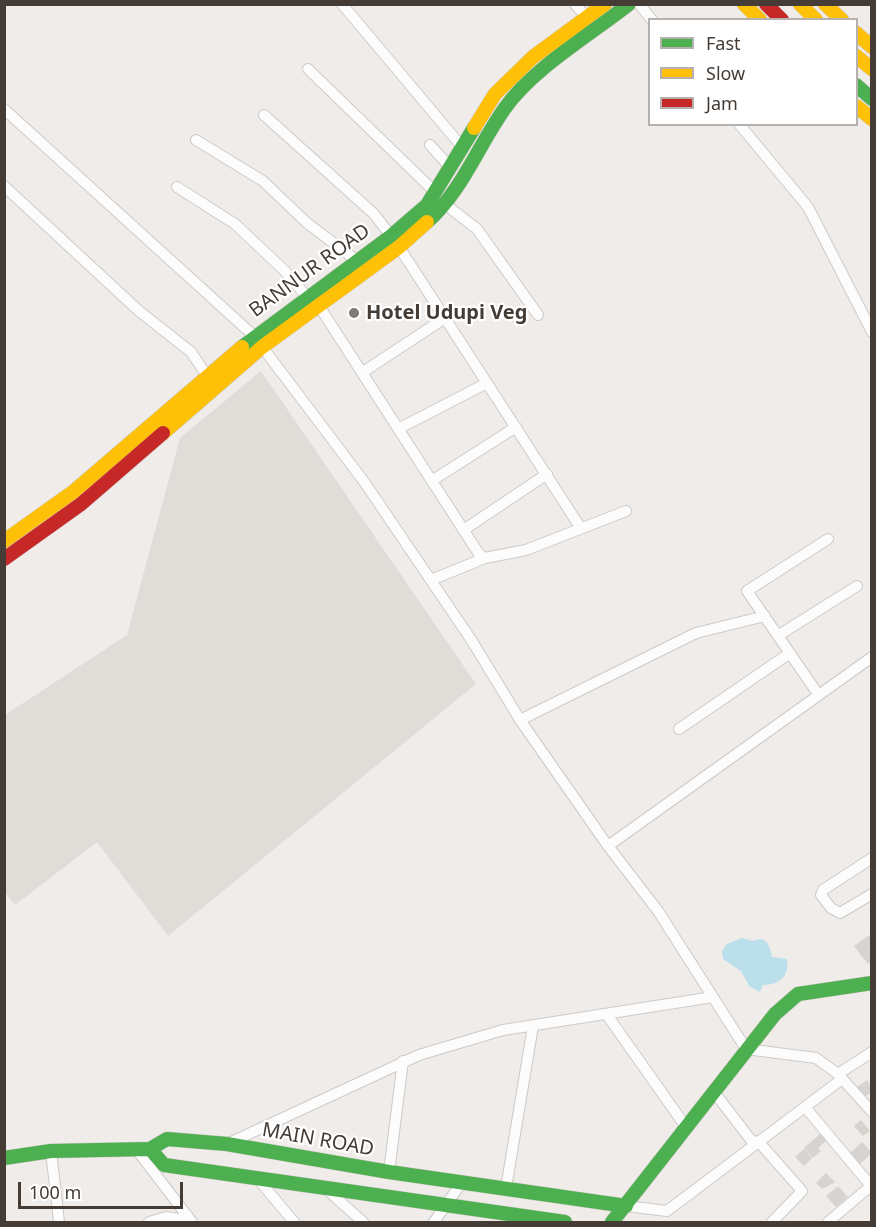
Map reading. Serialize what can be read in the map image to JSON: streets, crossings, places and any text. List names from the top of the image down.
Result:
{
  "streets": {
    "main road": ["BANNUR ROAD", "MAIN ROAD"]
  },
  "places": ["Hotel Udupi Veg"],
  "legend": ["Fast", "Slow", "Jam"],
  "scale_bar": "100 m"
}
